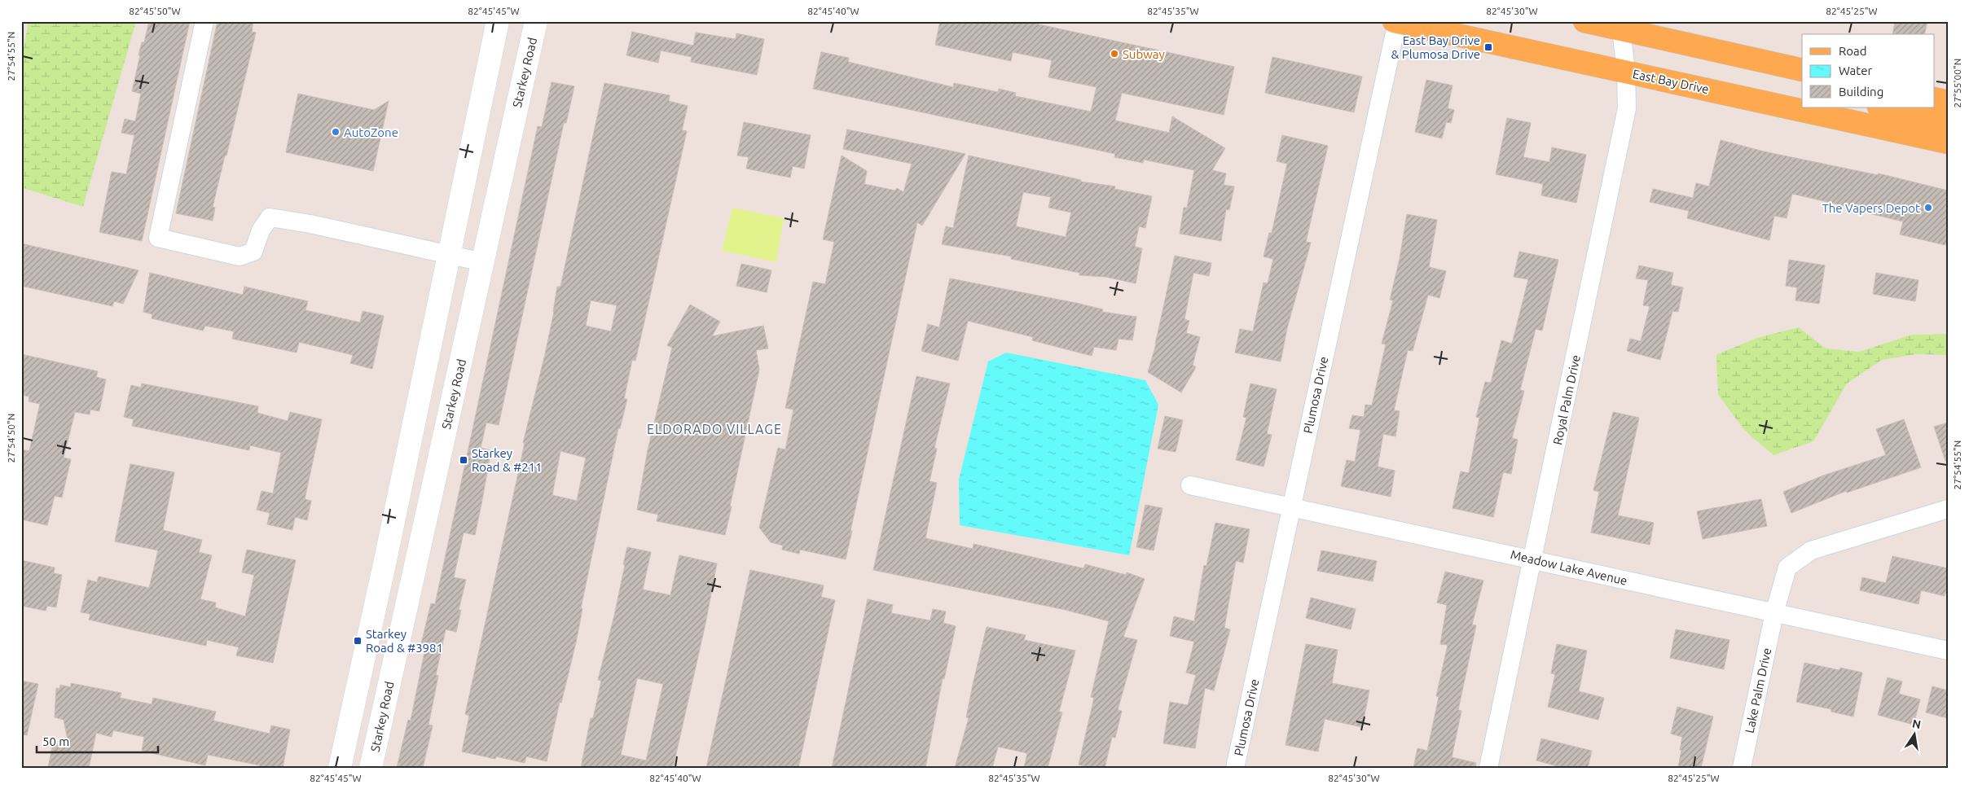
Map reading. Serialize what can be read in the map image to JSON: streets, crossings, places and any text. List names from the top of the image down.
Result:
{
  "streets": {
    "main road": ["Starkey Road", "East Bay Drive"],
    "street": [
      "Plumosa Drive",
      "Royal Palm Drive",
      "Meadow Lake Avenue",
      "Lake Palm Drive"
    ]
  },
  "crossings": [
    ["East Bay Drive", "Plumosa Drive"],
    ["East Bay Drive", "Royal Palm Drive"],
    ["Plumosa Drive", "Meadow Lake Avenue"],
    ["Royal Palm Drive", "Meadow Lake Avenue"],
    ["Meadow Lake Avenue", "Lake Palm Drive"]
  ],
  "districts": ["ELDORADO VILLAGE"],
  "places": {
    "transit": ["East Bay Drive & Plumosa Drive", "Starkey Road & #211", "Starkey Road & #3981"],
    "other": ["Subway", "AutoZone", "The Vapers Depot"]
  },
  "legend": ["Road", "Water", "Building"],
  "scale_bar": "50 m",
  "north": "top",
  "coordinates": [
    "82°45'50\"W",
    "82°45'45\"W",
    "82°45'40\"W",
    "82°45'35\"W",
    "82°45'30\"W",
    "82°45'25\"W",
    "27°54'55\"N",
    "27°55'00\"N",
    "27°54'50\"N"
  ]
}
